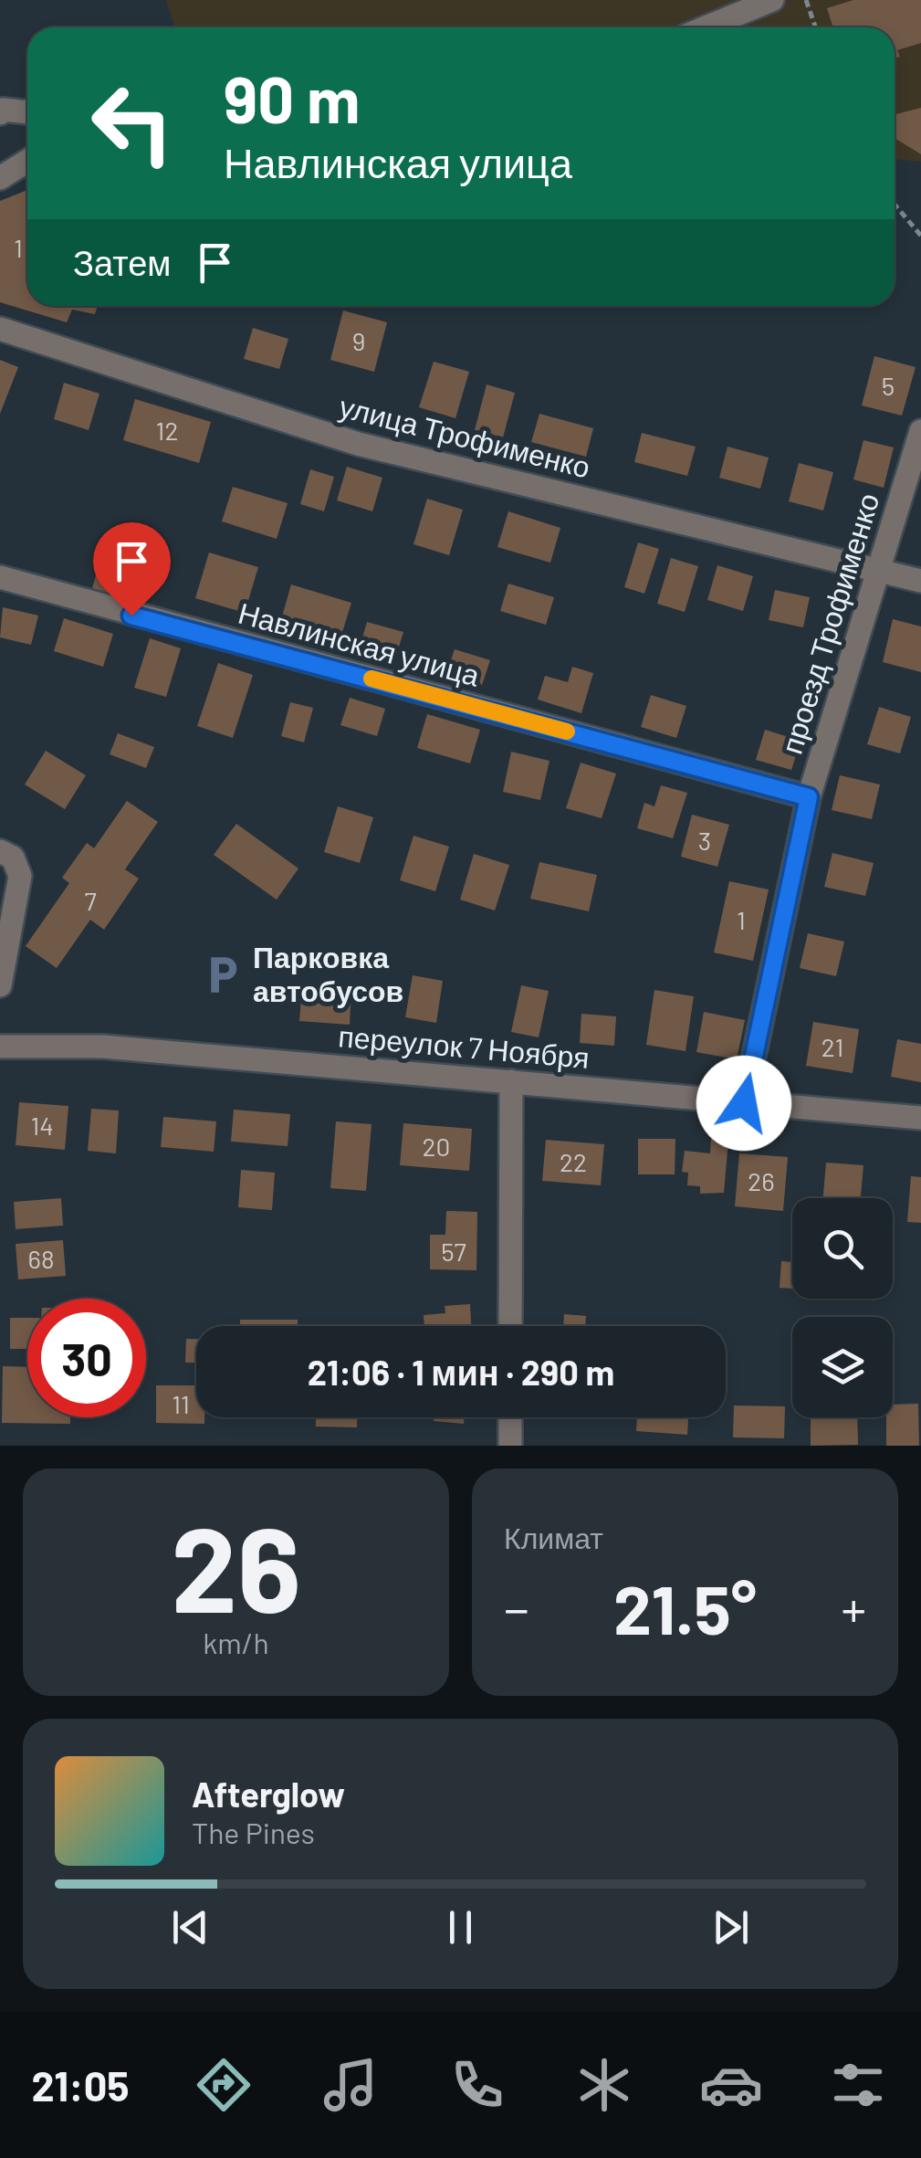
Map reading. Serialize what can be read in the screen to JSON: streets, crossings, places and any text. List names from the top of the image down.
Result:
{
  "streets": {
    "street": [
      "улица Трофименко",
      "проезд Трофименко",
      "Навлинская улица",
      "переулок 7 Ноября"
    ]
  },
  "crossings": [
    ["улица Трофименко", "проезд Трофименко"],
    ["проезд Трофименко", "Навлинская улица"],
    ["проезд Трофименко", "переулок 7 Ноября"]
  ],
  "places": {
    "parking": ["Парковка автобусов"]
  },
  "house_numbers": [
    "1",
    "9",
    "5",
    "12",
    "3",
    "7",
    "1",
    "21",
    "14",
    "20",
    "22",
    "26",
    "57",
    "68",
    "11"
  ],
  "page": {
    "turn": ["90 m", "Навлинская улица"],
    "then": "Затем",
    "limit": "30",
    "trip": "21:06 · 1 мин · 290 m",
    "tile": [
      ["26", "km/h"],
      "Климат"
    ],
    "heat": ["−", "21.5°", "+"],
    "song": ["Afterglow", "The Pines"],
    "tabs": "21:05"
  }
}
